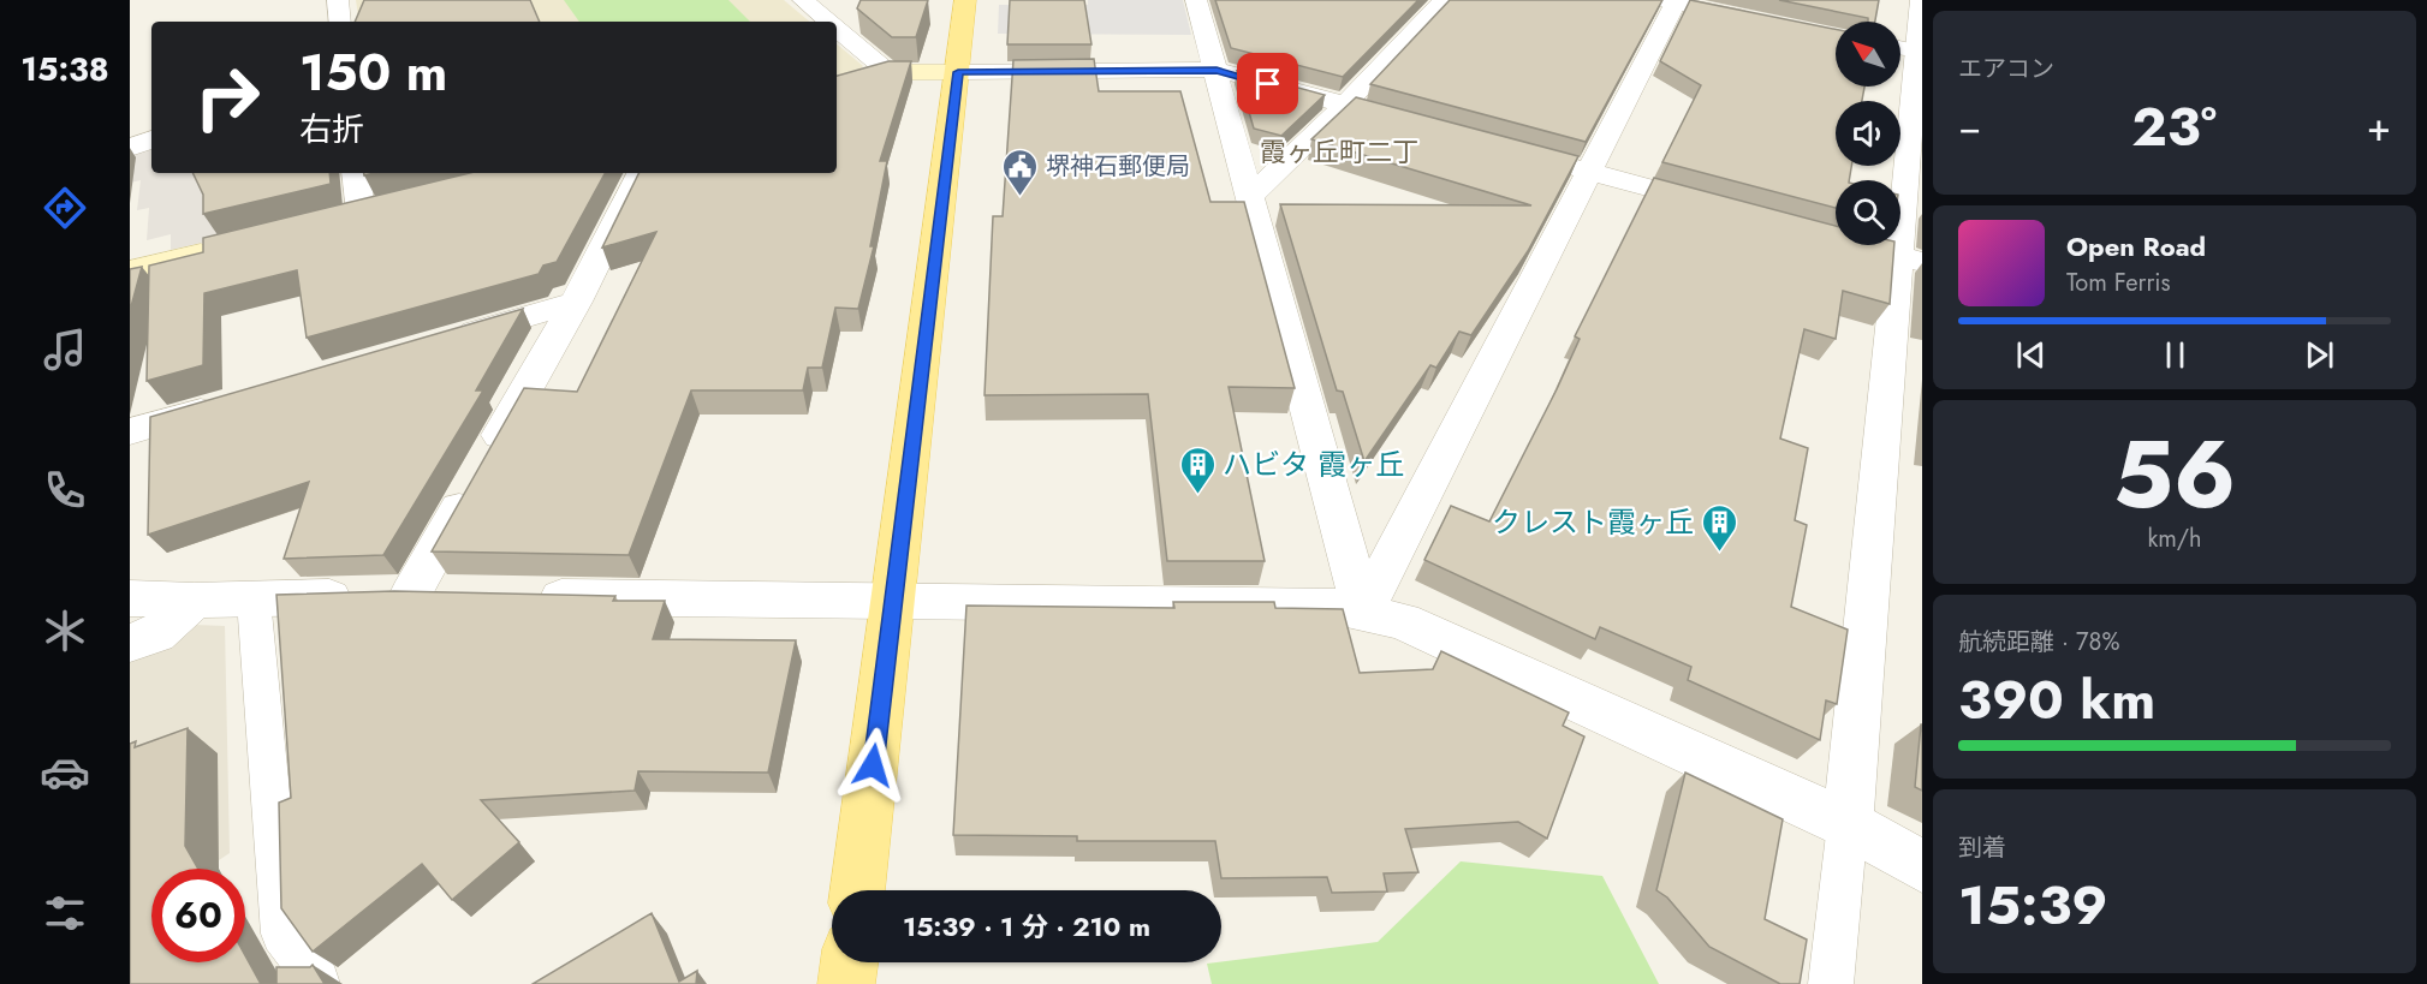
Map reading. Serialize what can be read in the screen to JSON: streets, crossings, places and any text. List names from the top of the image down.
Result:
{
  "districts": ["霞ヶ丘町二丁"],
  "places": {
    "public building": ["堺神石郵便局"],
    "building": ["ハビタ 霞ヶ丘", "クレスト霞ヶ丘"]
  },
  "north": "top left",
  "page": {
    "tabs": "15:38",
    "tile": [
      "エアコン",
      ["56", "km/h"],
      ["航続距離 · 78%", "390 km"],
      ["到着", "15:39"]
    ],
    "turn": ["150 m", "右折"],
    "heat": ["−", "23°", "+"],
    "song": ["Open Road", "Tom Ferris"],
    "limit": "60",
    "trip": "15:39 · 1 分 · 210 m"
  }
}
